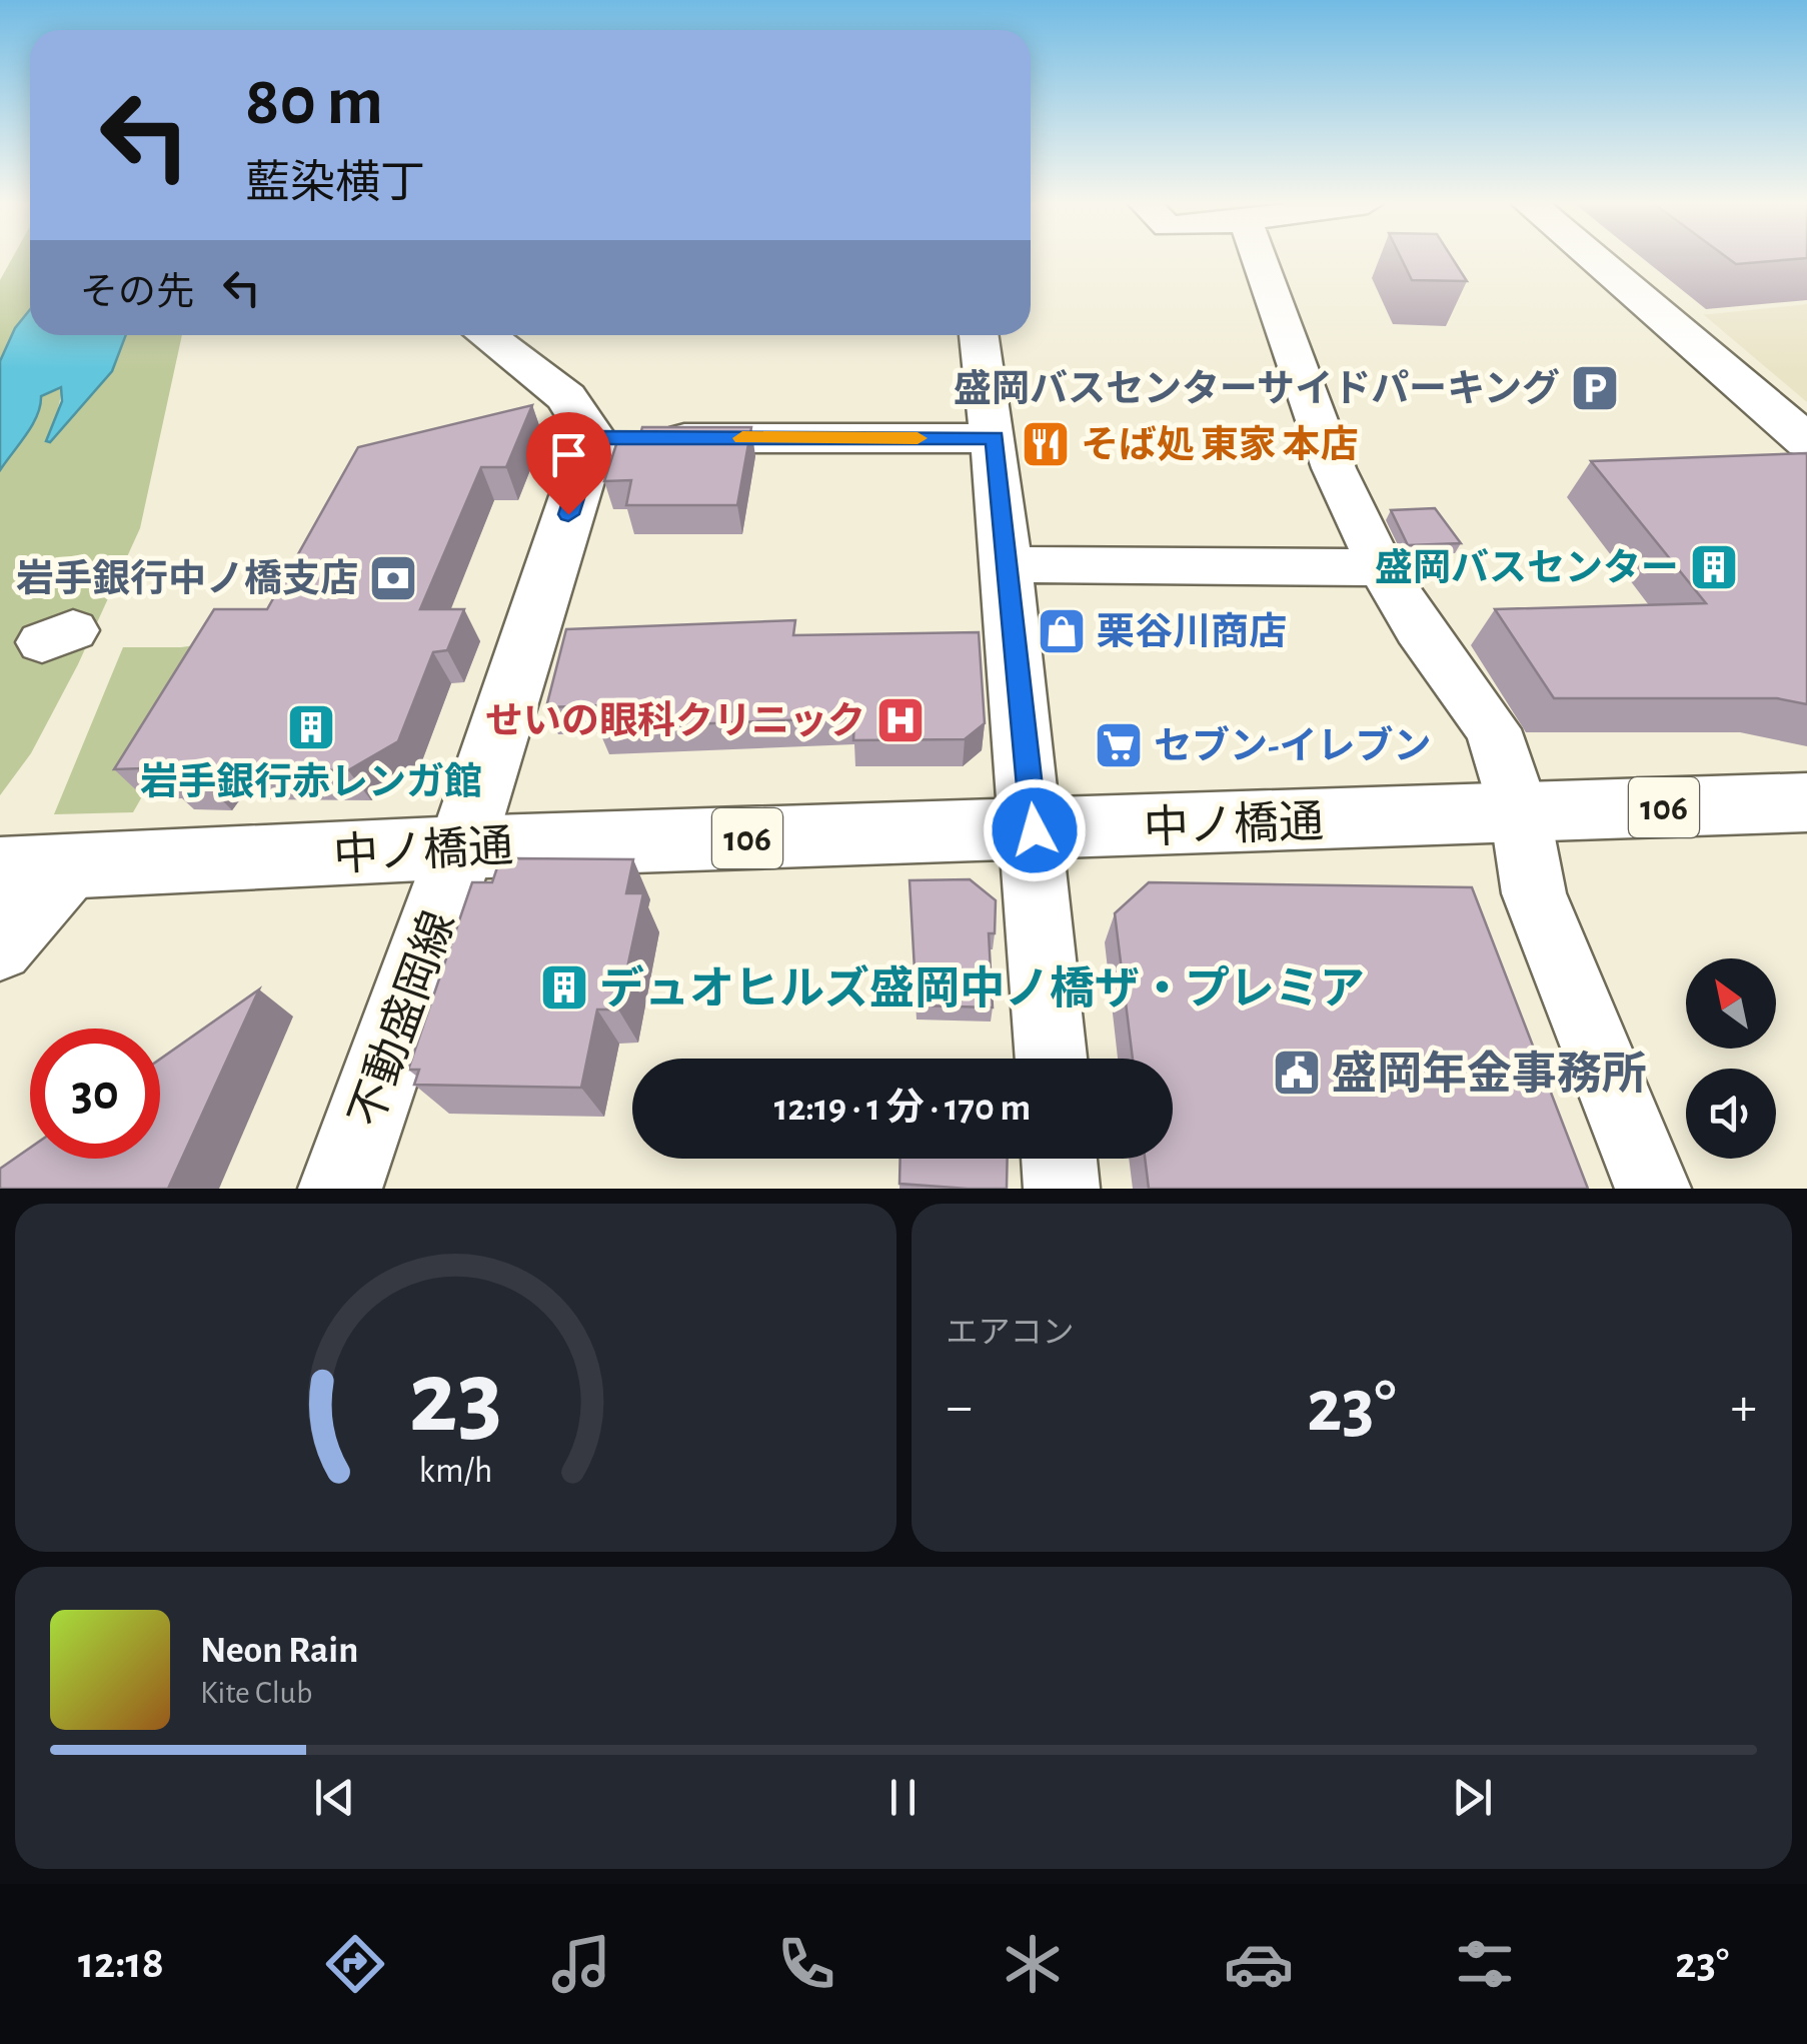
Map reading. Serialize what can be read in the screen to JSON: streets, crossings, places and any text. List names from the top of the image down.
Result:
{
  "streets": {
    "main road": ["106", "中ノ橋通", "不動盛岡線"]
  },
  "crossings": [
    ["中ノ橋通", "不動盛岡線"]
  ],
  "places": {
    "parking": ["盛岡バスセンターサイドパーキング"],
    "restaurant": ["そば処 東家 本店"],
    "building": ["盛岡バスセンター", "岩手銀行赤レンガ館", "デュオヒルズ盛岡中ノ橋ザ・プレミア"],
    "bank": ["岩手銀行中ノ橋支店"],
    "shop": ["栗谷川商店"],
    "hospital": ["せいの眼科クリニック"],
    "supermarket": ["セブン-イレブン"],
    "public building": ["盛岡年金事務所"]
  },
  "north": "top left",
  "page": {
    "turn": ["80 m", "藍染横丁"],
    "then": "その先",
    "limit": "30",
    "trip": "12:19 · 1 分 · 170 m",
    "tile": "エアコン",
    "heat": ["−", "23°", "+"],
    "song": ["Neon Rain", "Kite Club"],
    "tabs": ["12:18", "23°"],
    "gauge": ["23", "km/h"]
  }
}
